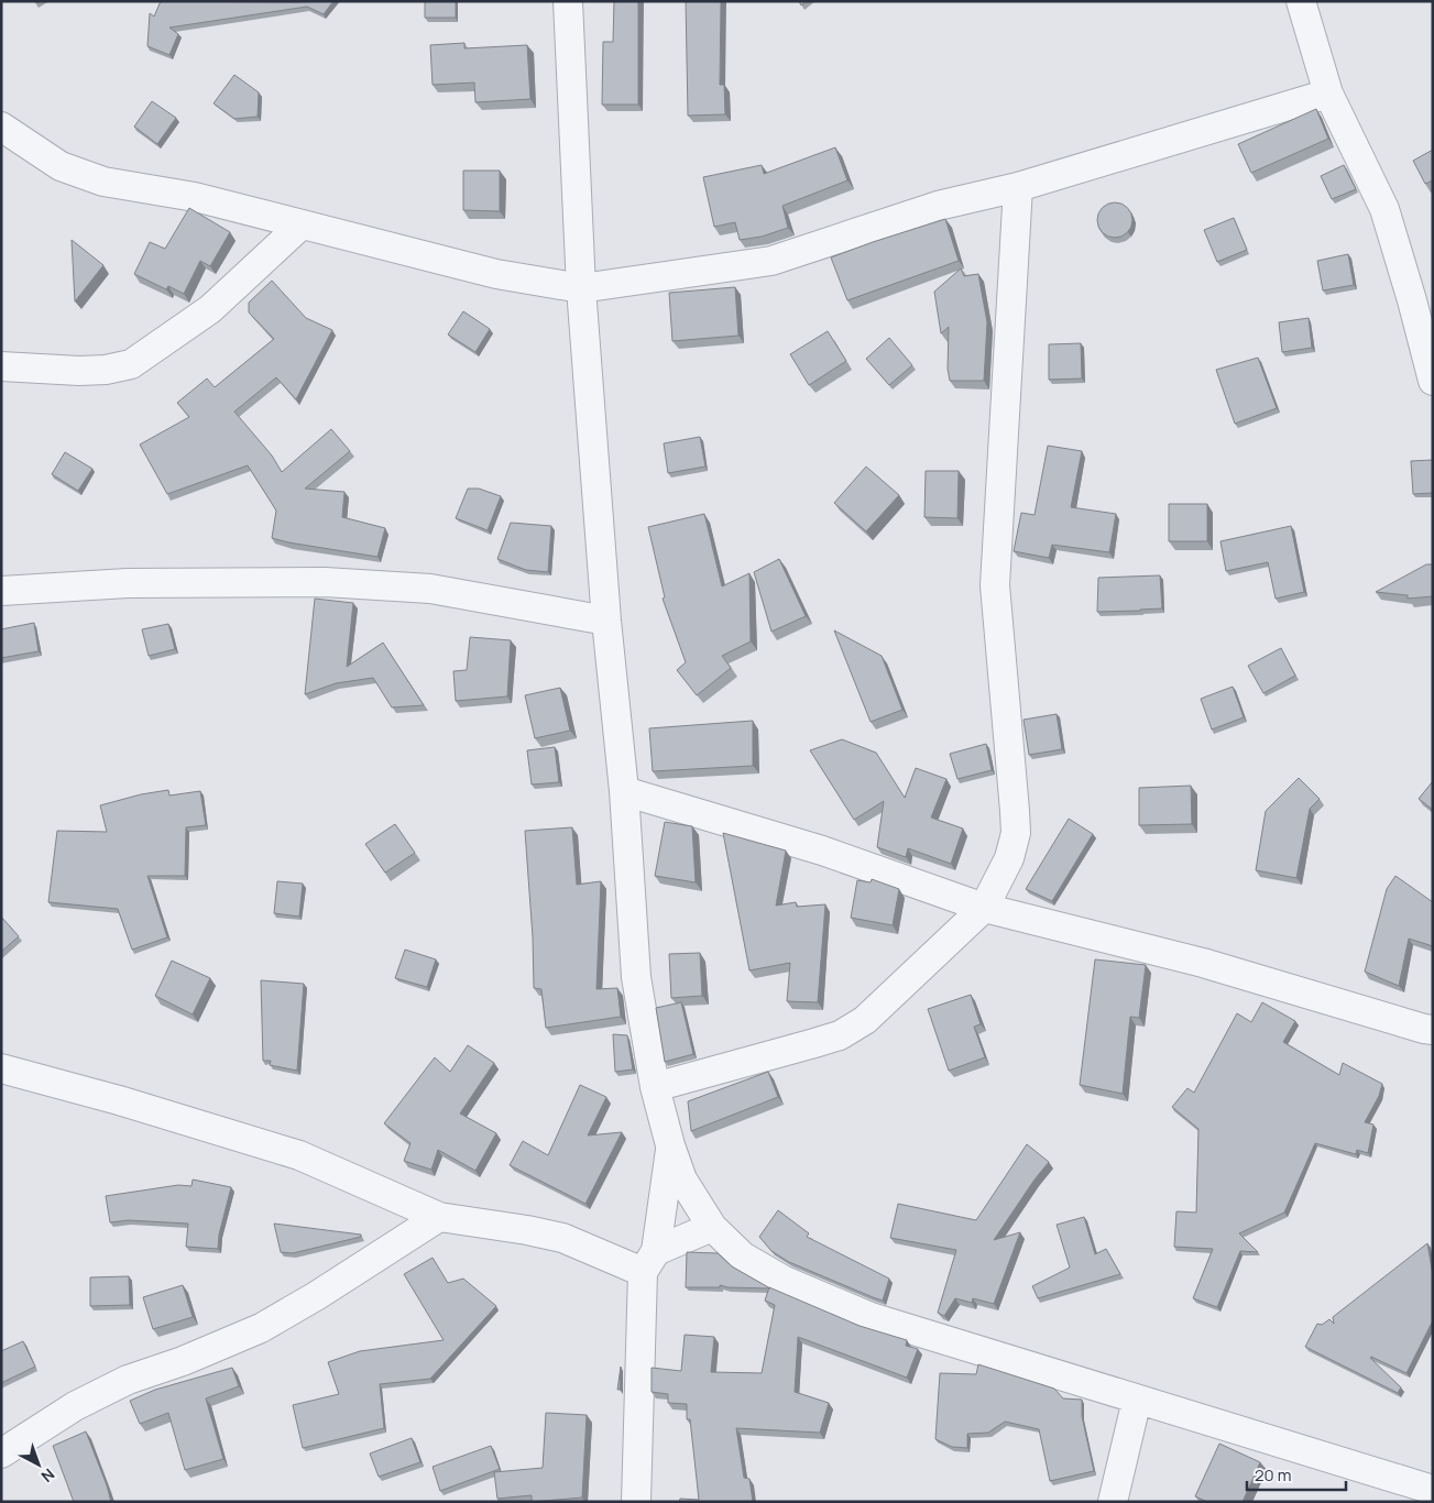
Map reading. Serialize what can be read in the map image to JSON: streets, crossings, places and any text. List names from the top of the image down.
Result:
{
  "scale_bar": "20 m",
  "north": "bottom right"
}
